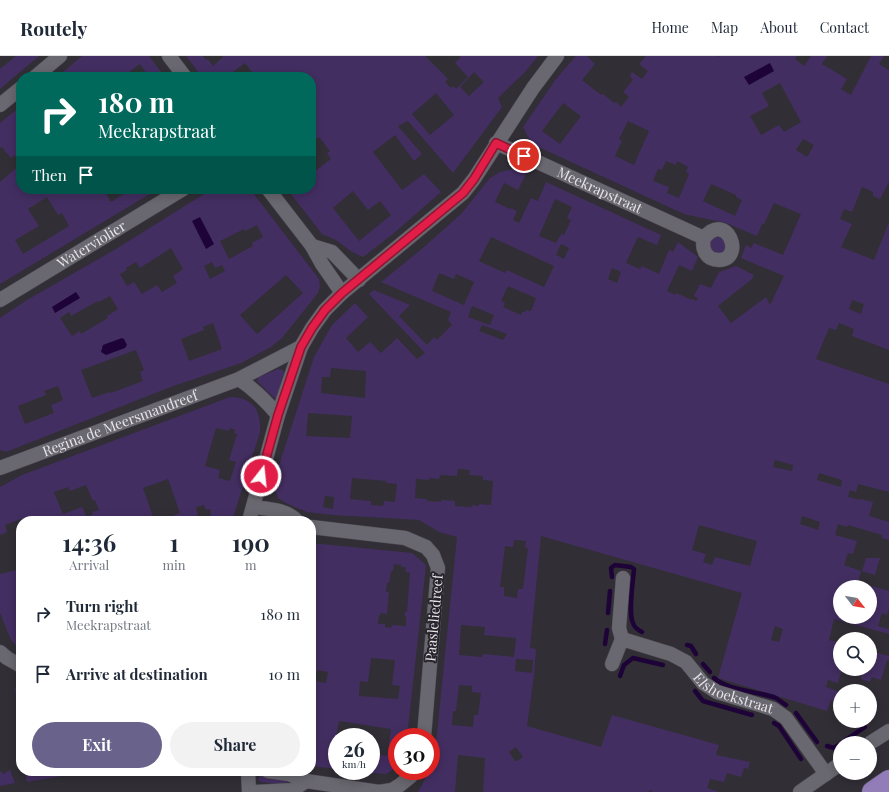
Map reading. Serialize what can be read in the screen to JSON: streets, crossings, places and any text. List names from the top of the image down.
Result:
{
  "streets": {
    "street": [
      "Meekrapstraat",
      "Waterviolier",
      "Regina de Meersmandreef",
      "Paasleliedreef",
      "Elshoekstraat"
    ]
  },
  "north": "bottom right",
  "page": {
    "header": "Routely",
    "nav": [
      "Home",
      "Map",
      "About",
      "Contact"
    ],
    "turn": ["180 m", "Meekrapstraat"],
    "then": "Then",
    "eta": [
      "14:36",
      "Arrival",
      "1",
      "min",
      "190",
      "m"
    ],
    "map_buttons": ["+", "−"],
    "list": [
      {
        "name": "Turn right",
        "note": "Meekrapstraat",
        "value": "180 m"
      },
      {
        "name": "Arrive at destination",
        "value": "10 m"
      }
    ],
    "buttons": ["Exit", "Share"],
    "speed": "26 km/h",
    "limit": "30"
  }
}
